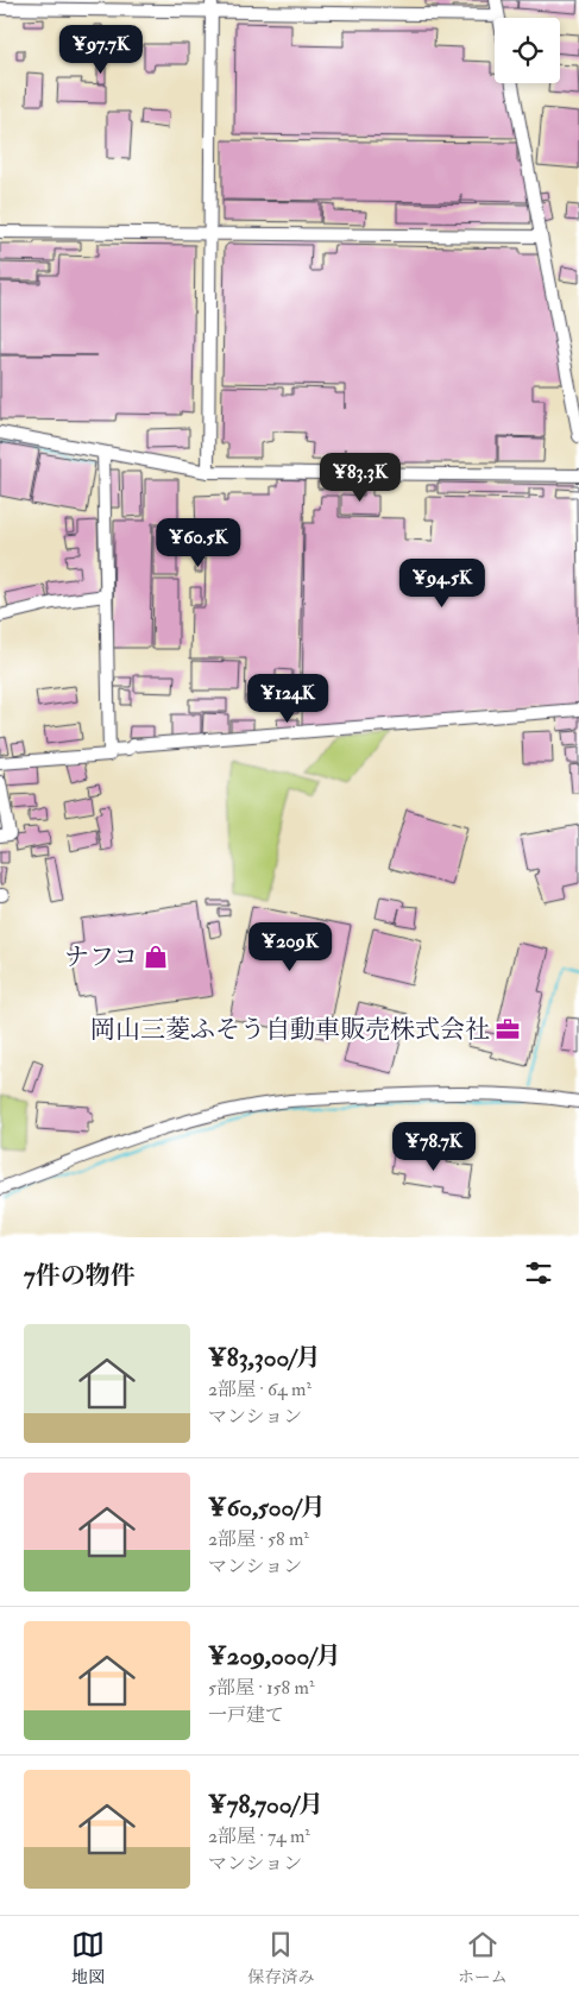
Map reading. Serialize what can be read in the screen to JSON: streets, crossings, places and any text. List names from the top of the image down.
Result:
{
  "places": {
    "shop": ["ナフコ"],
    "office": ["岡山三菱ふそう自動車販売株式会社"]
  },
  "page": {
    "price": [
      "¥97.7K",
      "¥83.3K",
      "¥60.5K",
      "¥94.5K",
      "¥124K",
      "¥209K",
      "¥78.7K"
    ],
    "heading": "7件の物件",
    "list": [
      {
        "name": "¥83,300/月",
        "note": "2部屋 · 64 m² · マンション"
      },
      {
        "name": "¥60,500/月",
        "note": "2部屋 · 58 m² · マンション"
      },
      {
        "name": "¥209,000/月",
        "note": "5部屋 · 158 m² · 一戸建て"
      },
      {
        "name": "¥78,700/月",
        "note": "2部屋 · 74 m² · マンション"
      }
    ],
    "tabs": ["地図", "保存済み", "ホーム"]
  }
}
